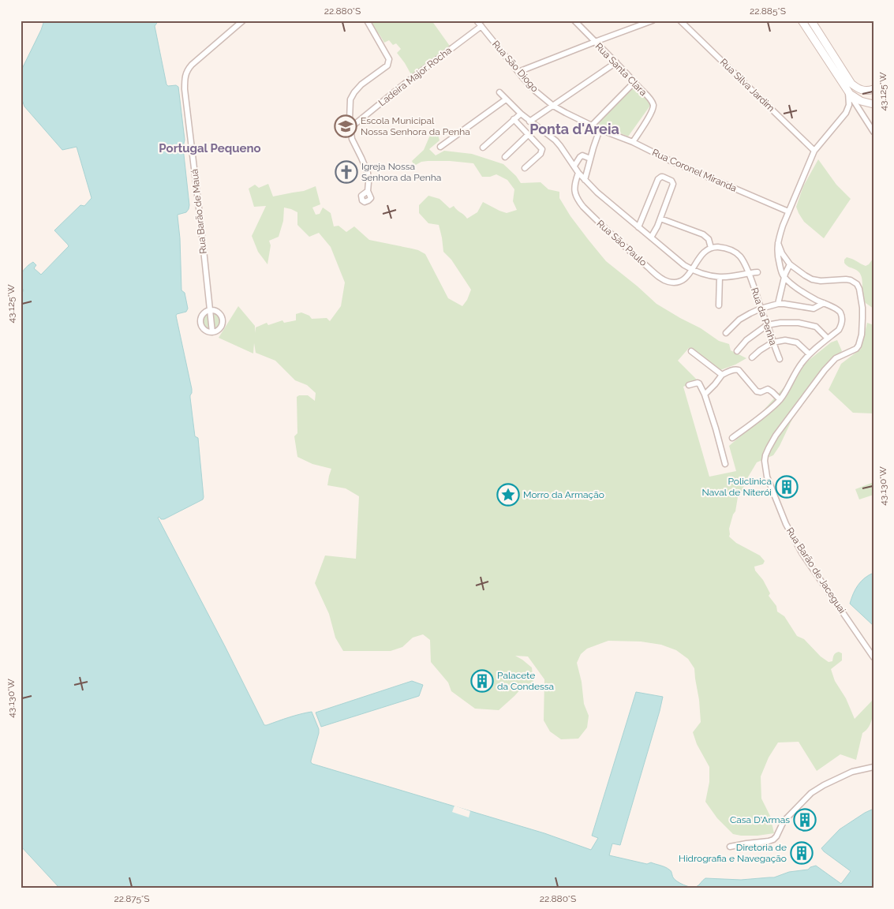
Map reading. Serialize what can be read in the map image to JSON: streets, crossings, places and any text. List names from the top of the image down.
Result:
{
  "streets": {
    "street": [
      "Rua São Diogo",
      "Rua Santa Clara",
      "Ladeira Major Rocha",
      "Rua Silva Jardim",
      "Rua Coronel Miranda",
      "Rua Barão de Mauá",
      "Rua São Paulo",
      "Rua da Penha",
      "Rua Barão de Jaceguai"
    ]
  },
  "crossings": [
    ["Rua São Diogo", "Ladeira Major Rocha"],
    ["Rua São Diogo", "Rua Coronel Miranda"],
    ["Rua Santa Clara", "Rua Coronel Miranda"]
  ],
  "districts": ["Ponta d'Areia", "Portugal Pequeno"],
  "places": {
    "school or university": ["Escola Municipal Nossa Senhora da Penha"],
    "church": ["Igreja Nossa Senhora da Penha"],
    "building": [
      "Policlinica Naval de Niterói",
      "Palacete da Condessa",
      "Casa D'Armas",
      "Diretoria de Hidrografia e Navegação"
    ],
    "place": ["Morro da Armação"]
  },
  "coordinates": [
    "22.880°S",
    "22.885°S",
    "43.125°W",
    "43.130°W",
    "22.875°S"
  ]
}
